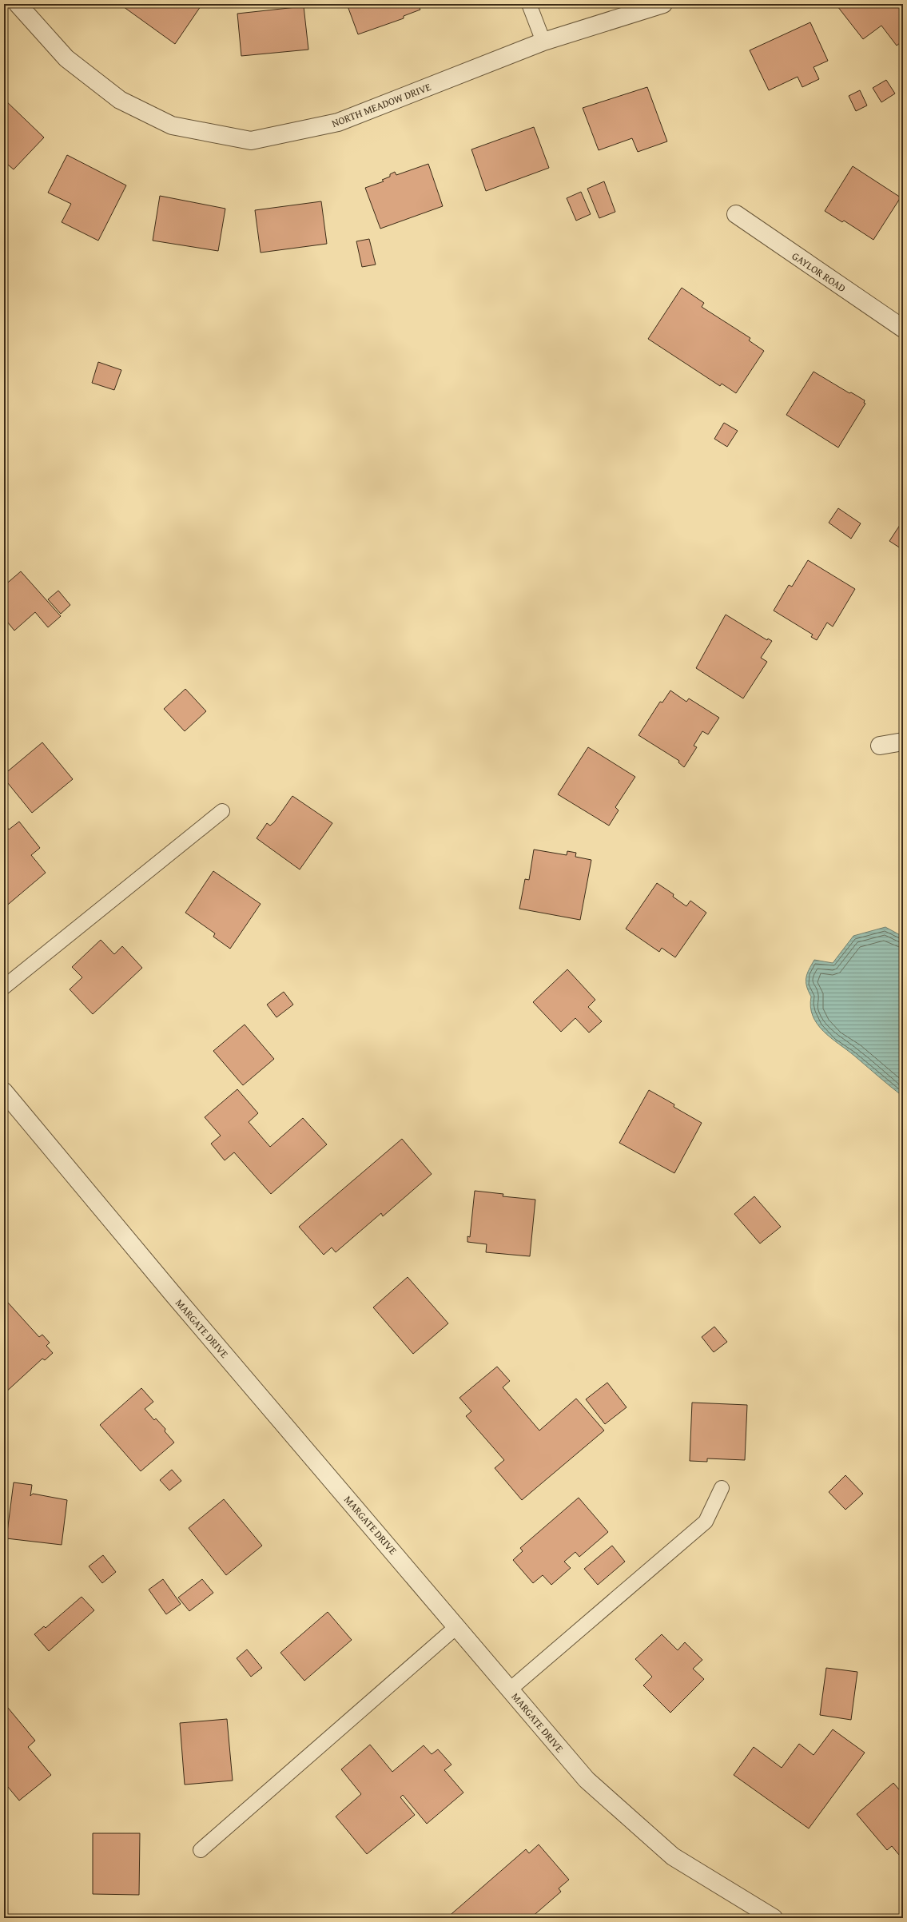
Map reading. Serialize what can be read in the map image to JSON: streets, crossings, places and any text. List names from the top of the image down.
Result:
{
  "streets": {
    "street": ["NORTH MEADOW DRIVE", "GAYLOR ROAD", "MARGATE DRIVE"]
  }
}
